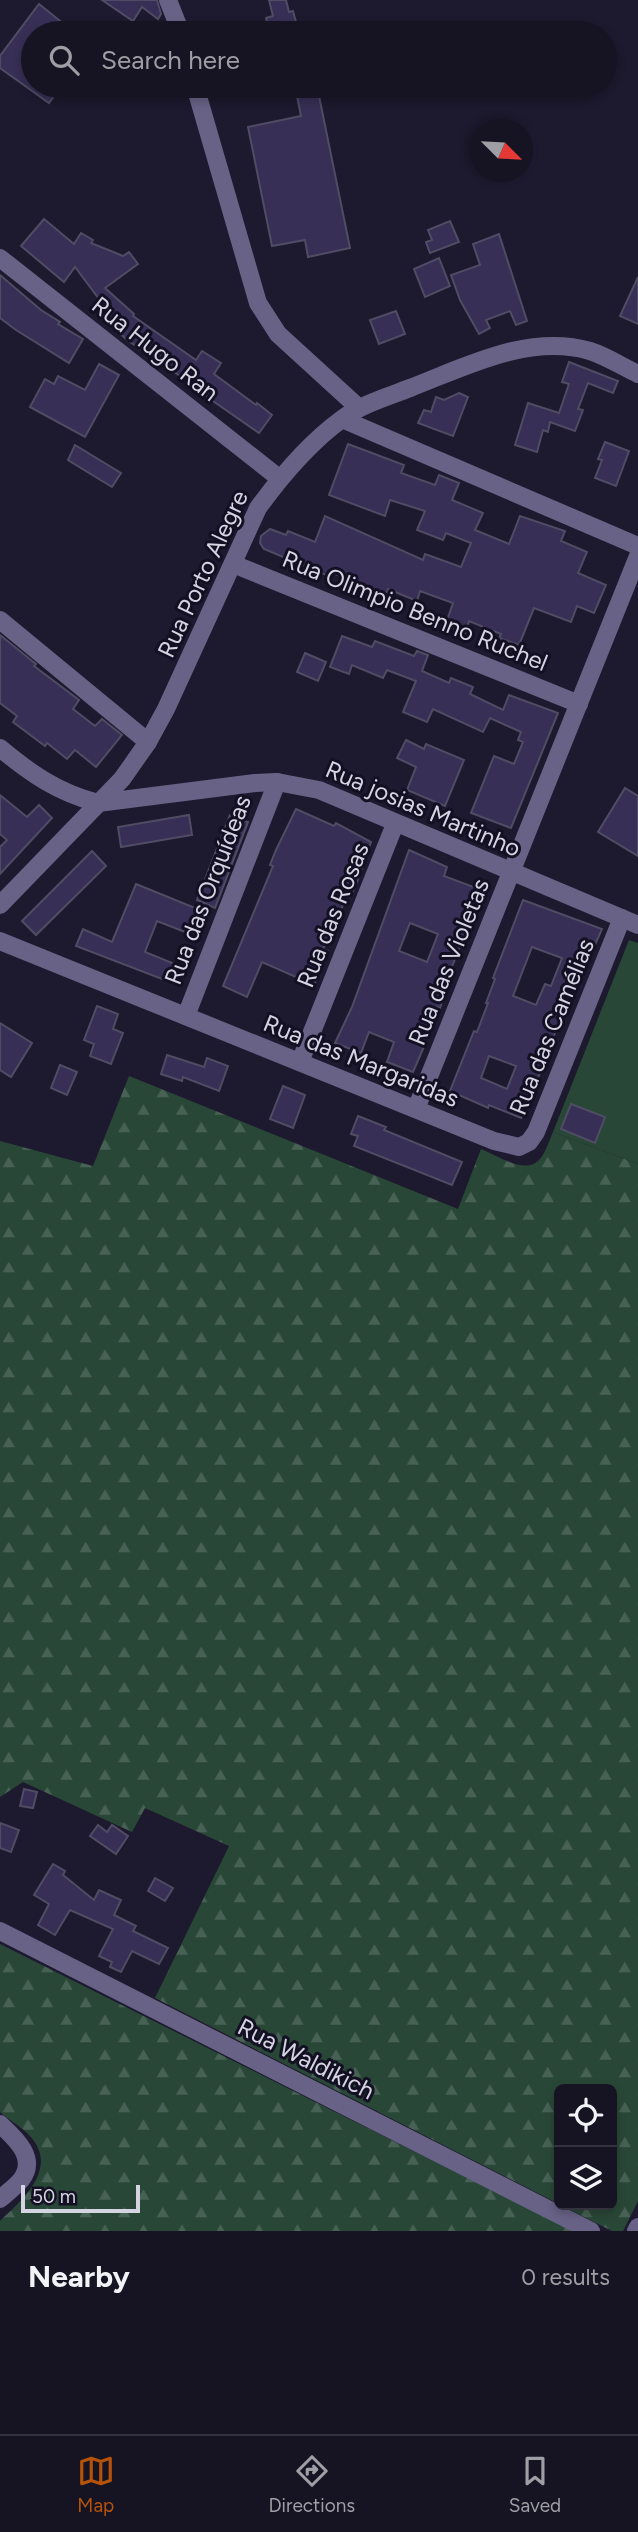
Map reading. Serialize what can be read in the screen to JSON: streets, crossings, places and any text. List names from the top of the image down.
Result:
{
  "streets": {
    "street": [
      "Rua Hugo Ran",
      "Rua Porto Alegre",
      "Rua Olimpio Benno Ruchel",
      "Rua josias Martinho",
      "Rua das Orquídeas",
      "Rua das Rosas",
      "Rua das Violetas",
      "Rua das Camélias",
      "Rua das Margaridas",
      "Rua Waldikich"
    ]
  },
  "crossings": [
    ["Rua Hugo Ran", "Rua Porto Alegre"],
    ["Rua Porto Alegre", "Rua Olimpio Benno Ruchel"],
    ["Rua Porto Alegre", "Rua josias Martinho"],
    ["Rua Olimpio Benno Ruchel", "Rua das Violetas"],
    ["Rua josias Martinho", "Rua das Orquídeas"],
    ["Rua josias Martinho", "Rua das Rosas"],
    ["Rua josias Martinho", "Rua das Violetas"],
    ["Rua josias Martinho", "Rua das Camélias"],
    ["Rua das Orquídeas", "Rua das Margaridas"],
    ["Rua das Rosas", "Rua das Margaridas"],
    ["Rua das Violetas", "Rua das Margaridas"],
    ["Rua das Camélias", "Rua das Margaridas"]
  ],
  "scale_bar": "50 m",
  "north": "bottom right",
  "page": {
    "search": "Search here",
    "scale": "50 m",
    "heading": ["Nearby", "0 results"],
    "nav": ["Map", "Directions", "Saved"]
  }
}
